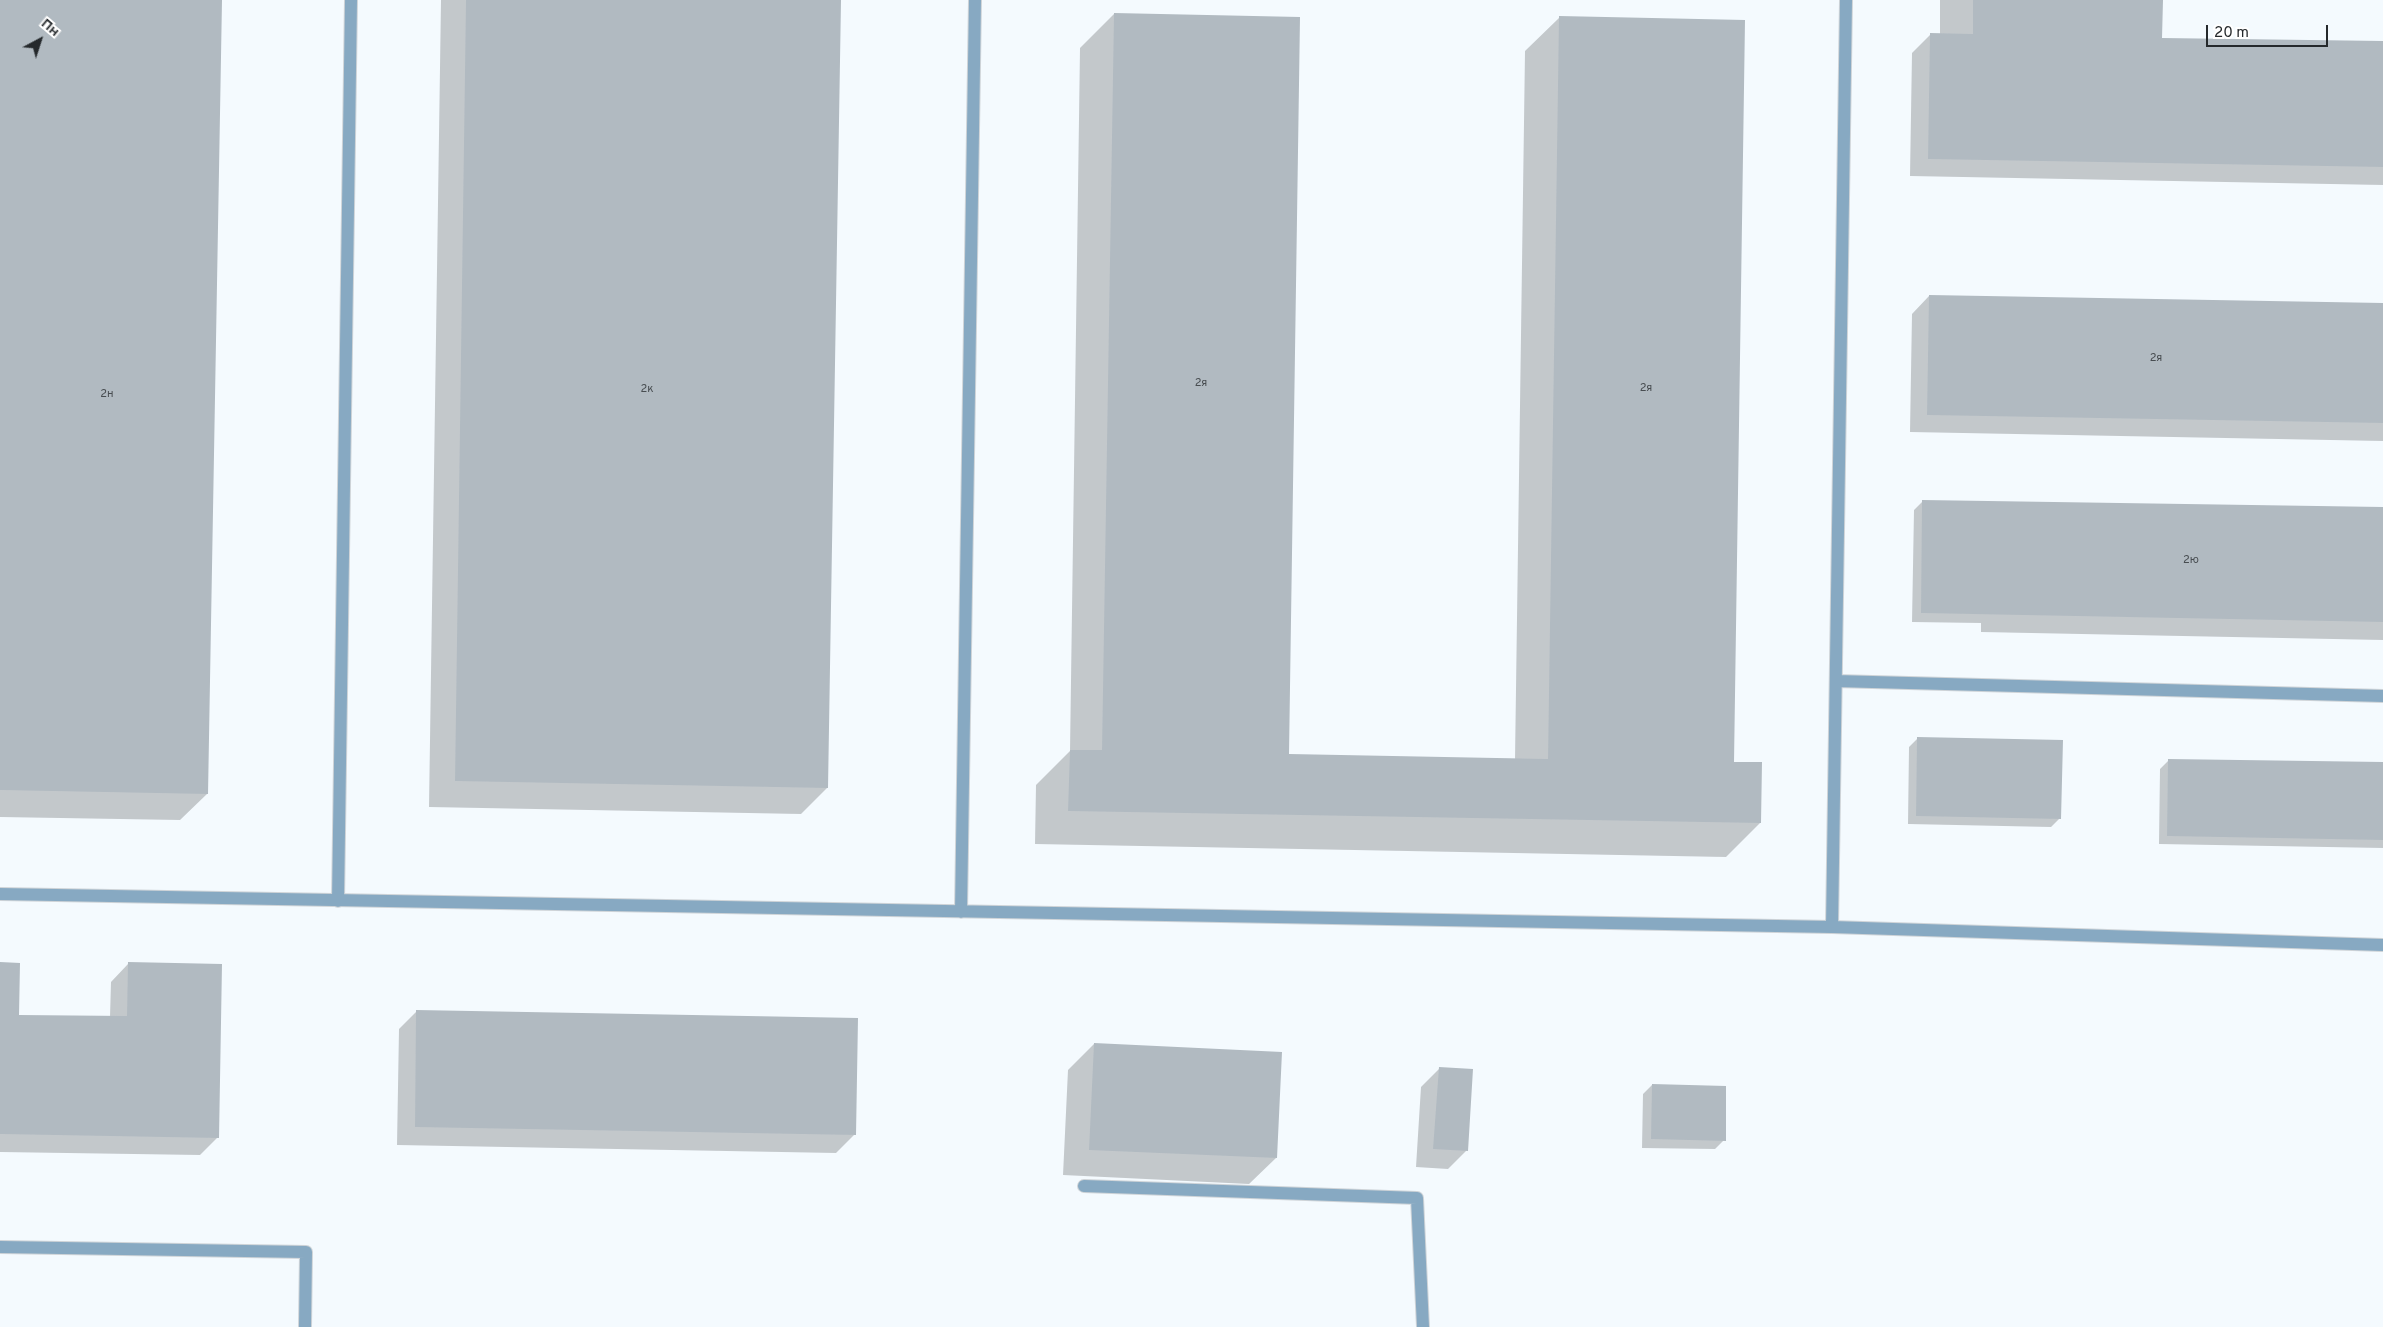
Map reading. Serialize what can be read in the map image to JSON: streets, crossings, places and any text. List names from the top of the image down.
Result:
{
  "house_numbers": [
    "2я",
    "2я",
    "2я",
    "2к",
    "2н",
    "2ю"
  ],
  "scale_bar": "20 m",
  "north": "top right"
}
